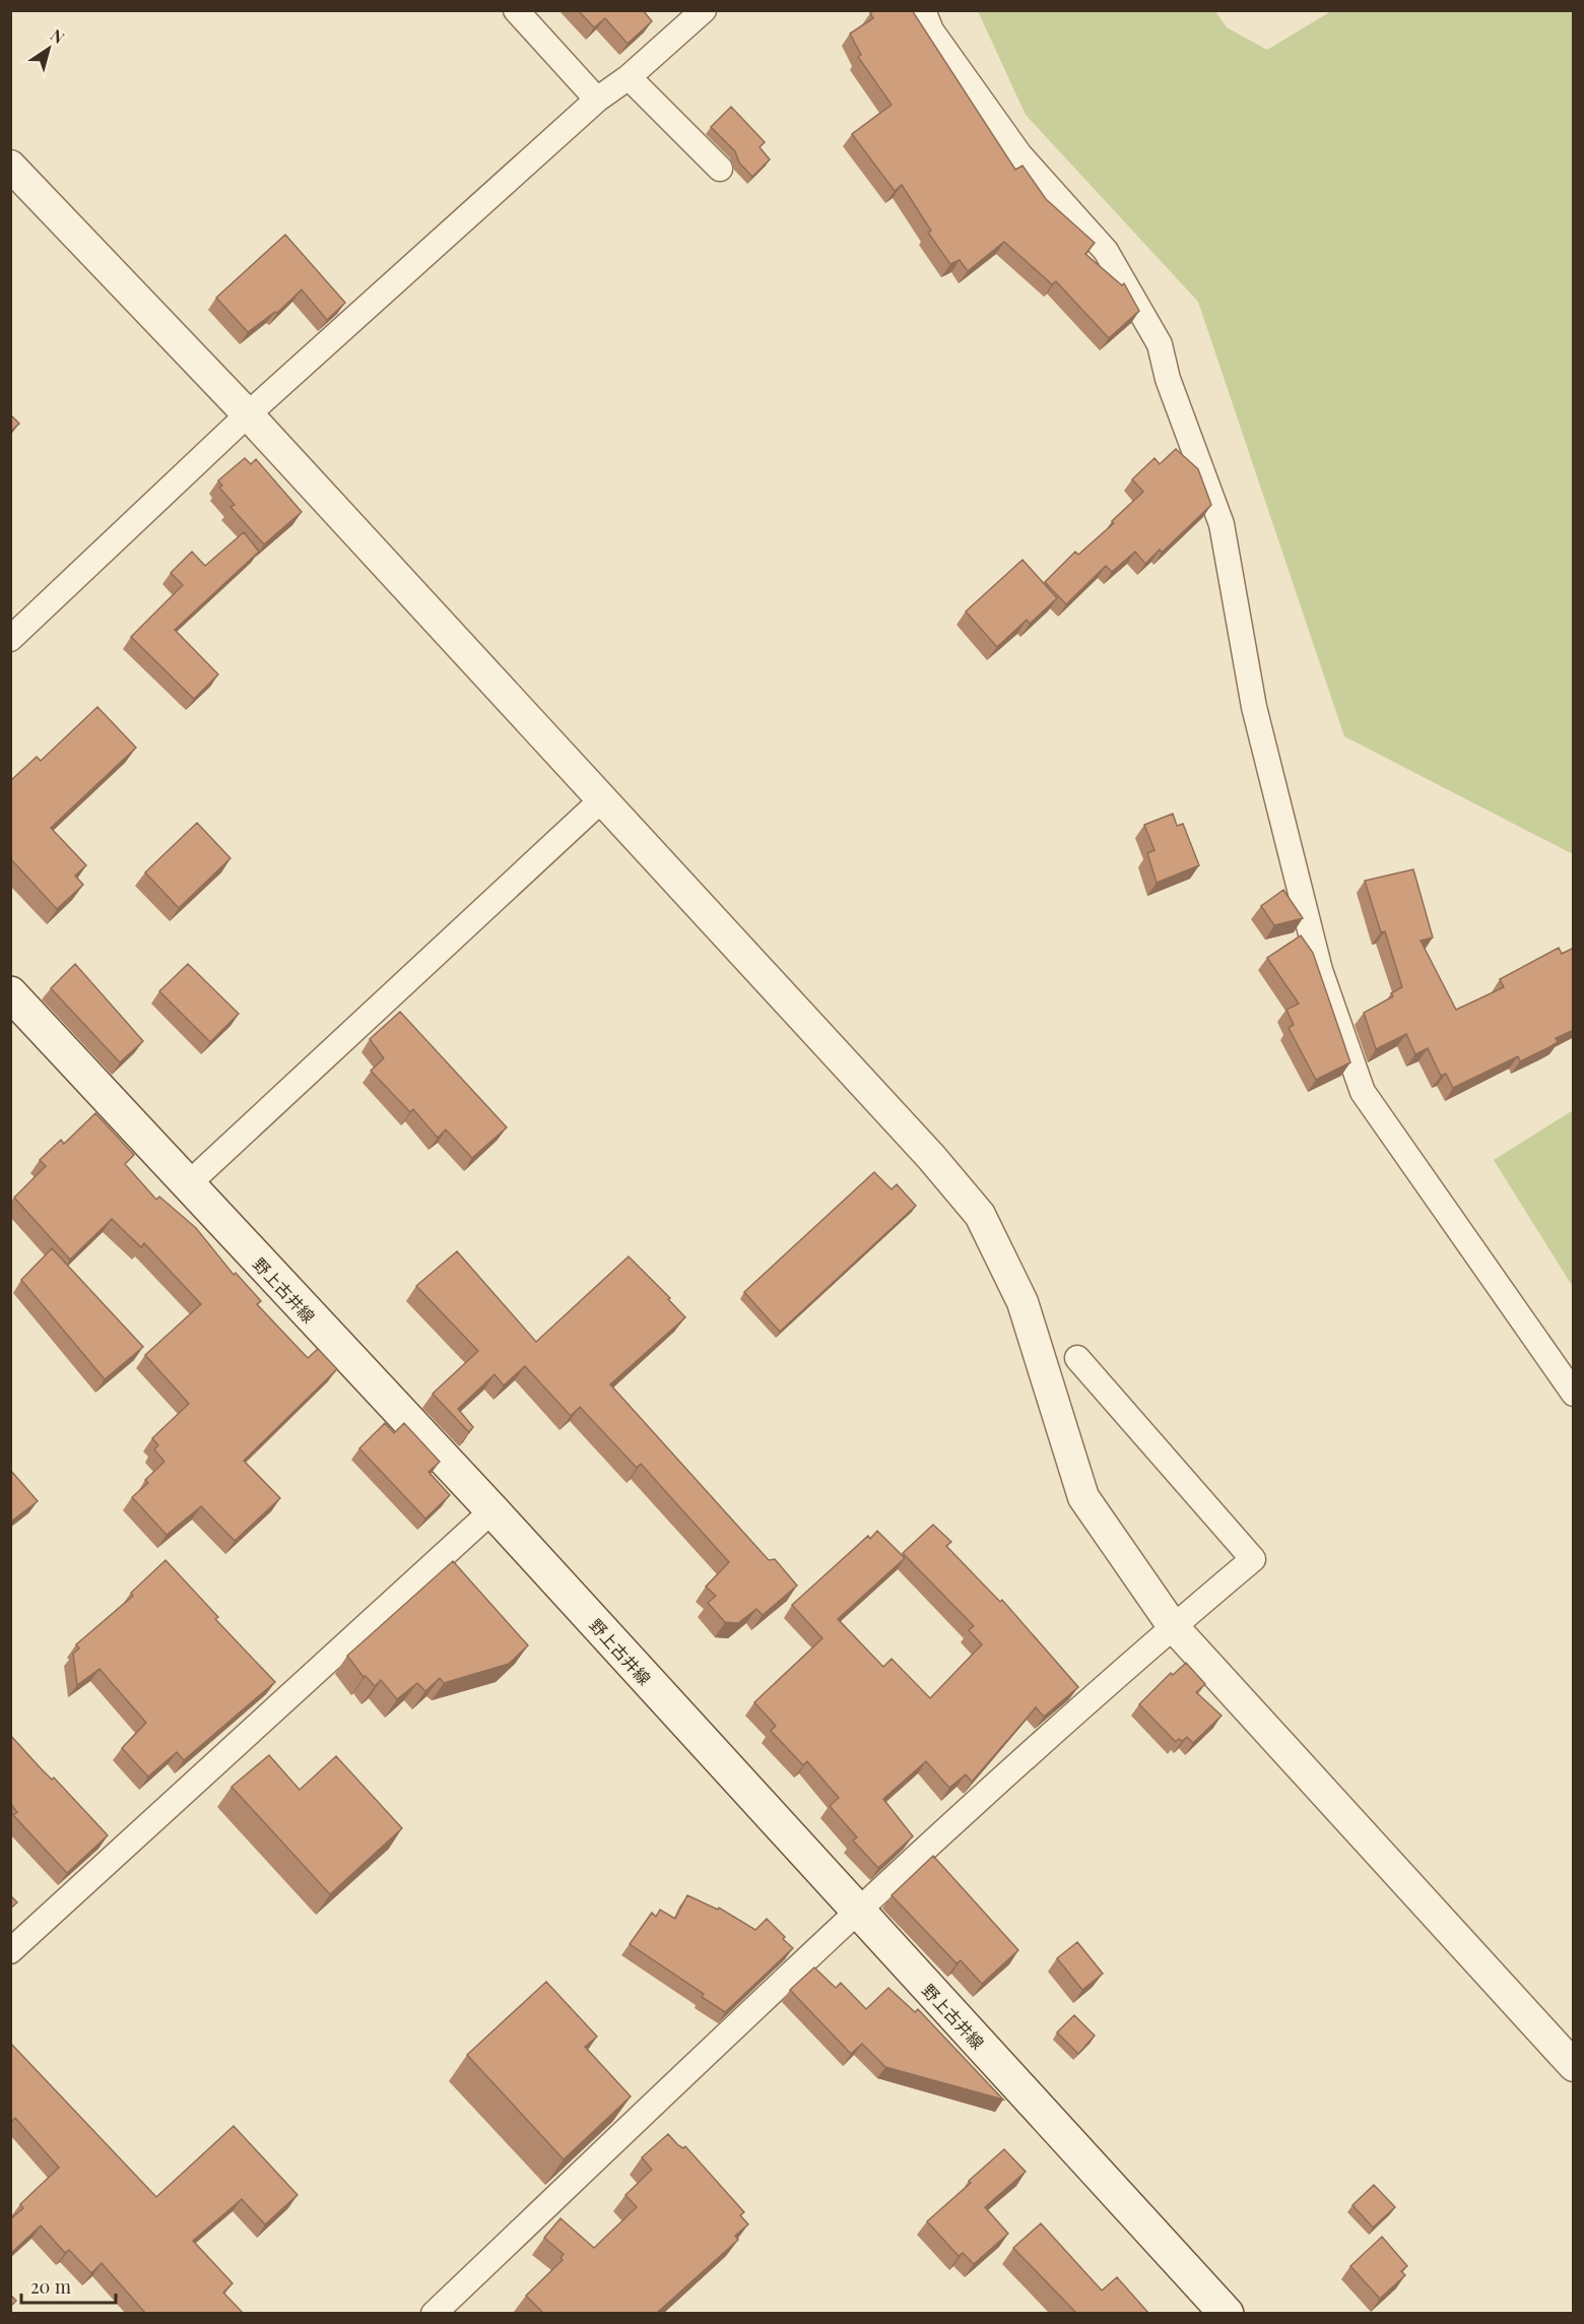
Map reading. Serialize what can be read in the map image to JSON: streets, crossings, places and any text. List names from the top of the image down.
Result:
{
  "streets": {
    "main road": ["野上古井線"]
  },
  "scale_bar": "20 m",
  "north": "top right"
}
